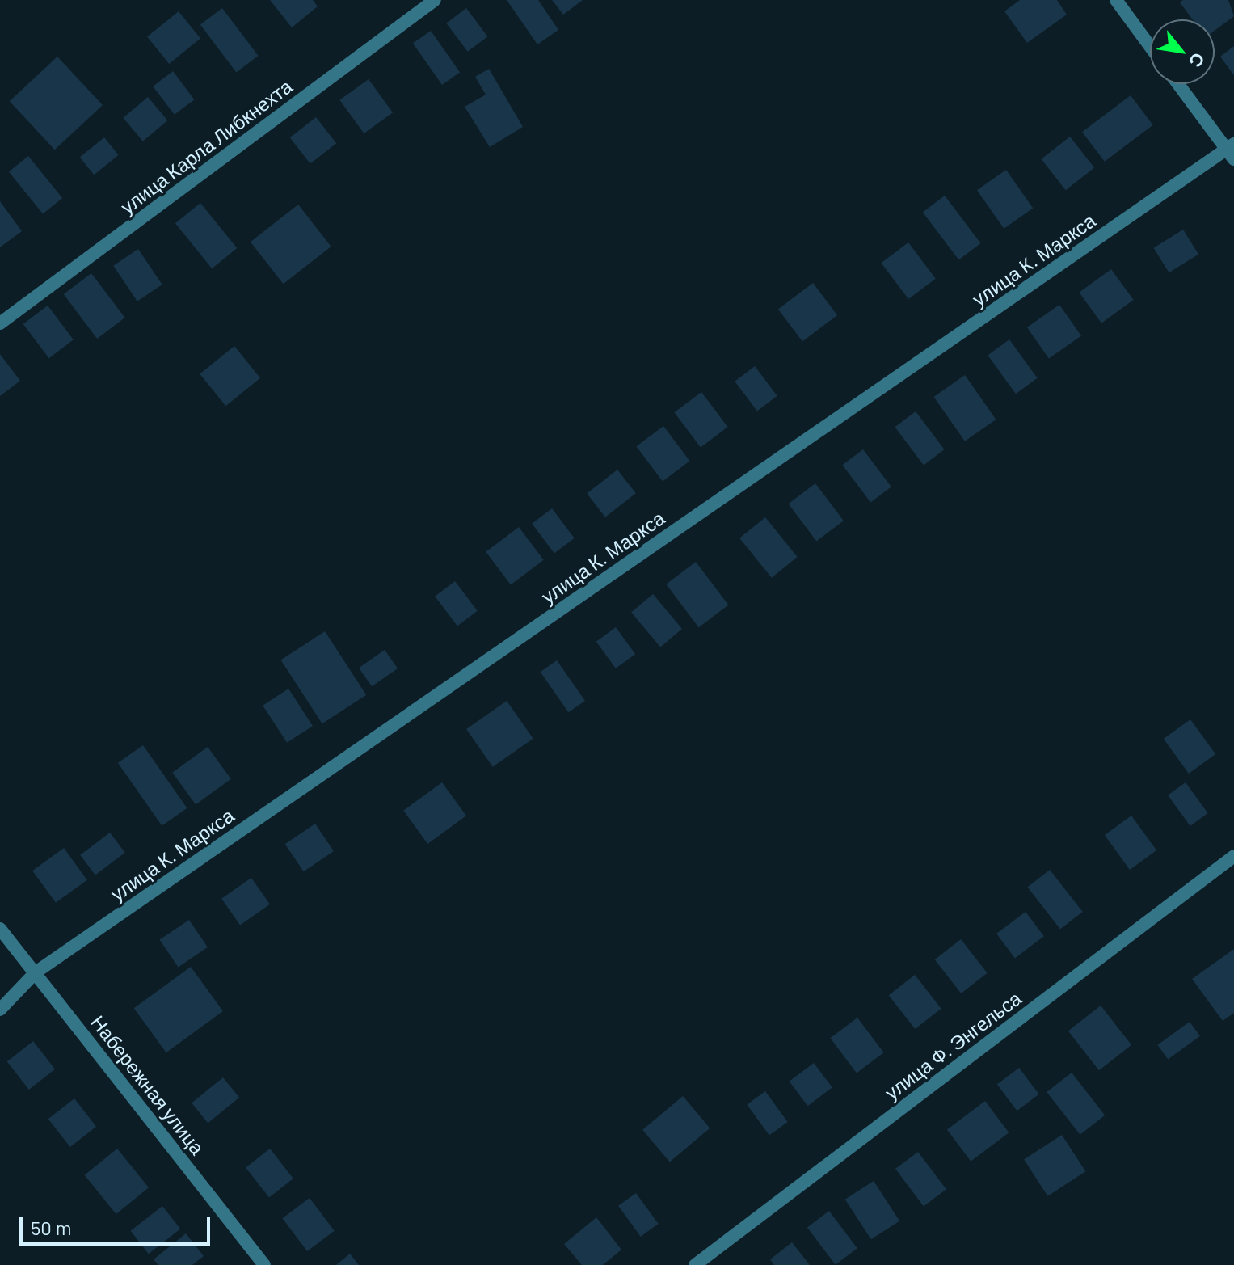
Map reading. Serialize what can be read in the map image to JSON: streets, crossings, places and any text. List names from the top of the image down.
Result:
{
  "streets": {
    "street": [
      "улица Карла Либкнехта",
      "улица К. Маркса",
      "улица Ф. Энгельса",
      "Набережная улица"
    ]
  },
  "crossings": [
    ["улица К. Маркса", "Набережная улица"]
  ],
  "scale_bar": "50 m",
  "north": "bottom right"
}
